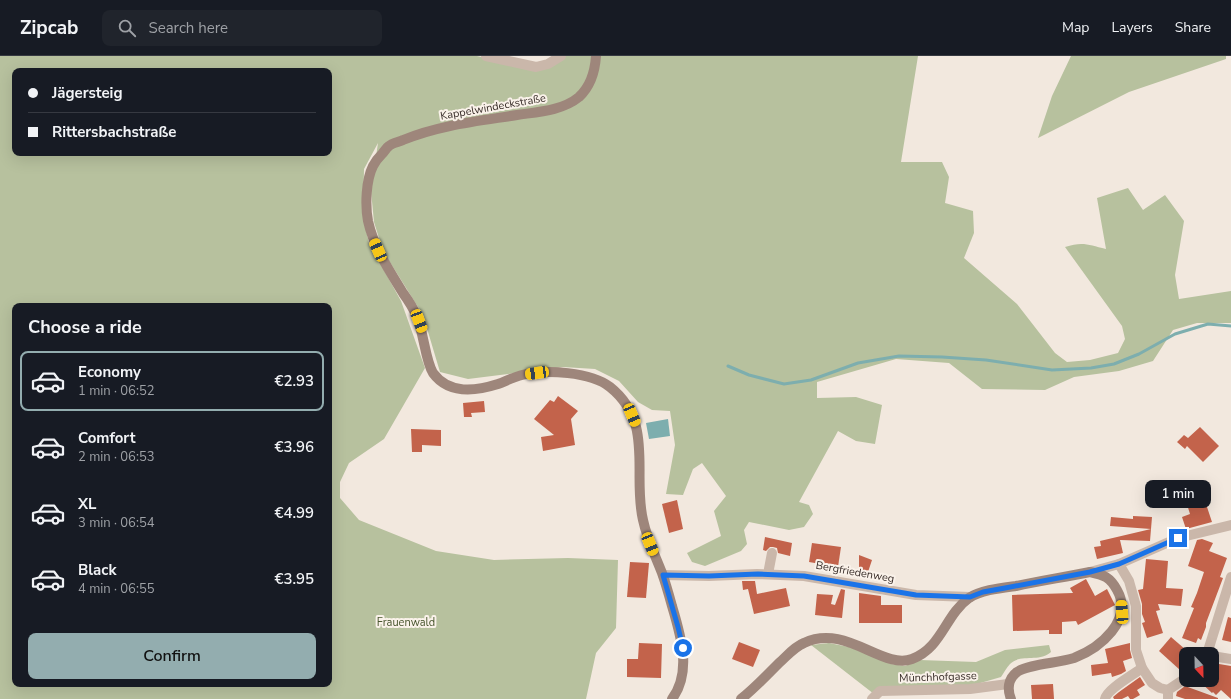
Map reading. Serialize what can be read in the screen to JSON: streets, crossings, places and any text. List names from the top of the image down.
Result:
{
  "streets": {
    "street": ["Kappelwindeckstraße", "Bergfriedenweg", "Münchhofgasse"]
  },
  "crossings": [
    ["Kappelwindeckstraße", "Bergfriedenweg"]
  ],
  "parks": ["Frauenwald"],
  "north": "bottom",
  "page": {
    "header": "Zipcab",
    "search": "Search here",
    "nav": ["Map", "Layers", "Share"],
    "banner": ["Jägersteig", "Rittersbachstraße"],
    "heading": "Choose a ride",
    "list": [
      {
        "name": "Economy",
        "note": "1 min · 06:52",
        "value": "€2.93"
      },
      {
        "name": "Comfort",
        "note": "2 min · 06:53",
        "value": "€3.96"
      },
      {
        "name": "XL",
        "note": "3 min · 06:54",
        "value": "€4.99"
      },
      {
        "name": "Black",
        "note": "4 min · 06:55",
        "value": "€3.95"
      }
    ],
    "bubble": "1 min",
    "buttons": "Confirm"
  }
}
